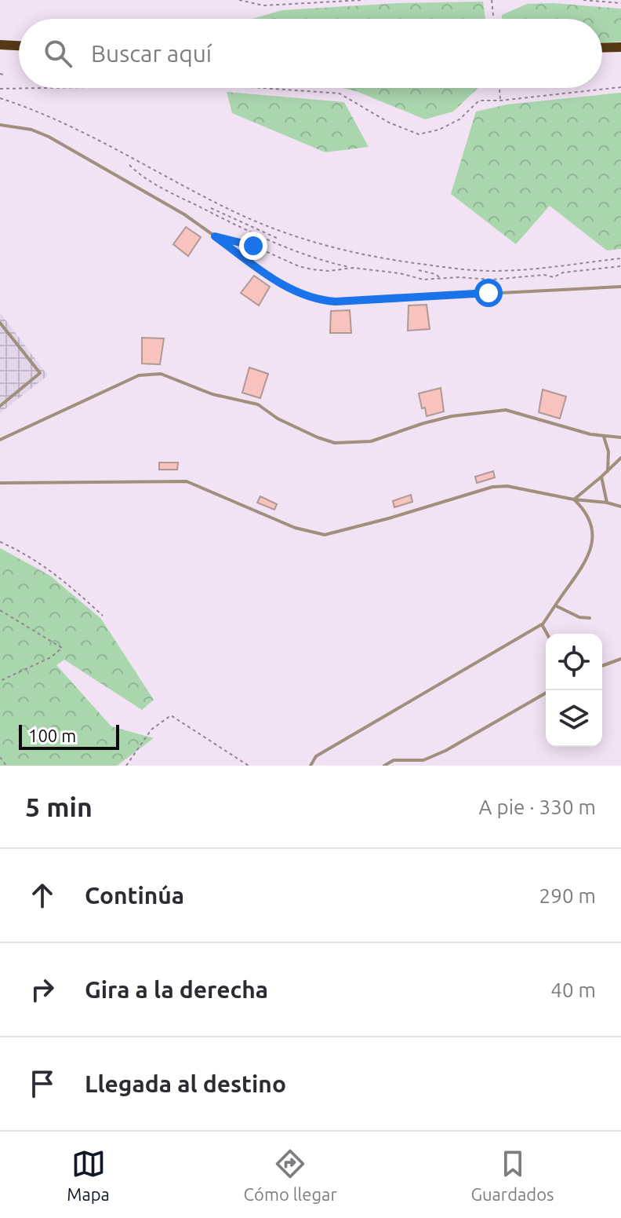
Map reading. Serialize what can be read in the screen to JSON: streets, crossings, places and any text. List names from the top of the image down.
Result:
{
  "scale_bar": "100 m",
  "page": {
    "search": "Buscar aquí",
    "scale": "100 m",
    "heading": ["5 min", "A pie · 330 m"],
    "list": [
      ["Continúa", "290 m"],
      ["Gira a la derecha", "40 m"],
      "Llegada al destino"
    ],
    "nav": ["Mapa", "Cómo llegar", "Guardados"]
  }
}
